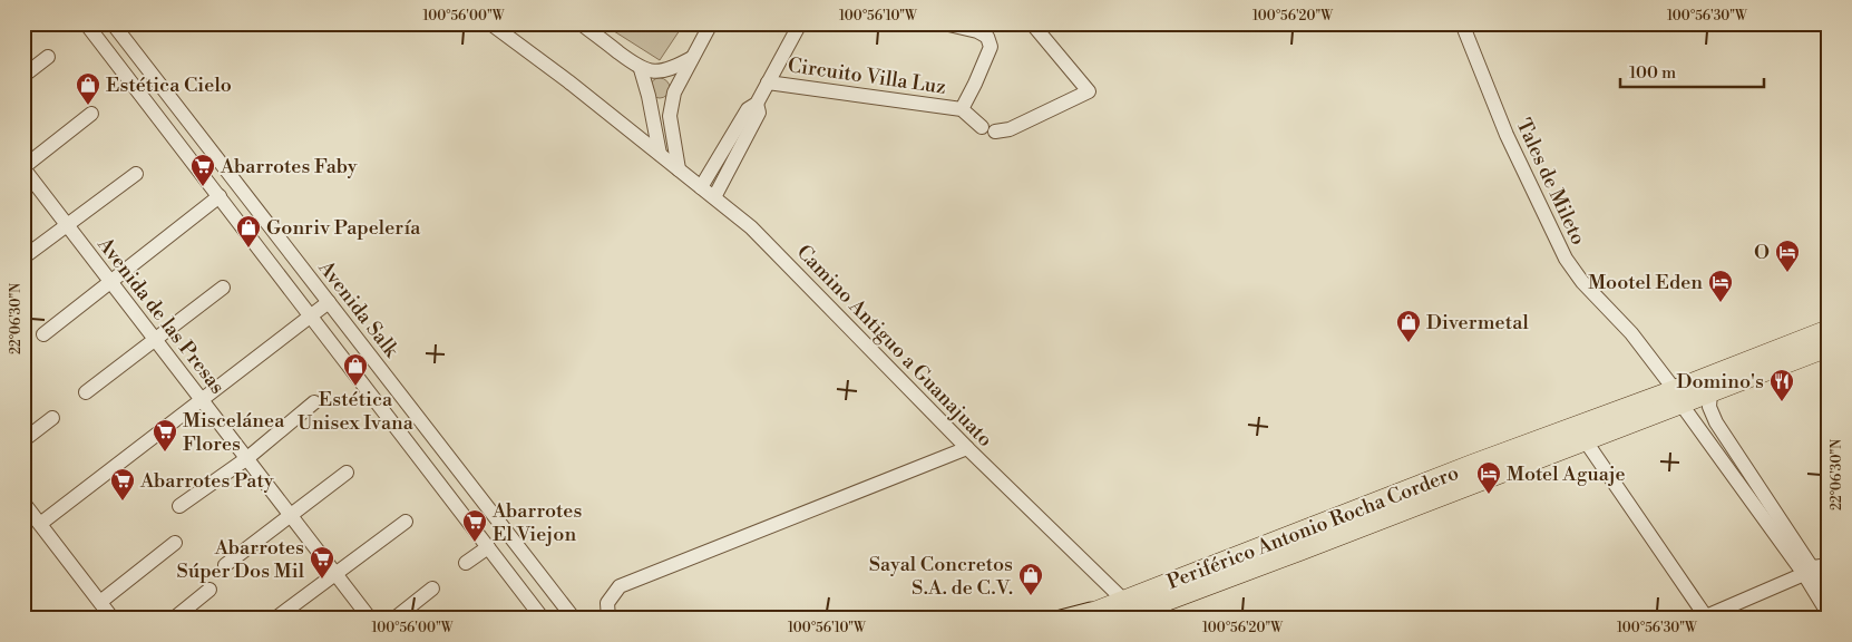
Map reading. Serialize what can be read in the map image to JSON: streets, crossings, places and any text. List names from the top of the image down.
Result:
{
  "streets": {
    "highway": ["Periférico Antonio Rocha Cordero"],
    "street": [
      "Circuito Villa Luz",
      "Tales de Mileto",
      "Avenida Salk",
      "Avenida de las Presas",
      "Camino Antiguo a Guanajuato"
    ]
  },
  "crossings": [
    ["Circuito Villa Luz", "Camino Antiguo a Guanajuato"],
    ["Tales de Mileto", "Periférico Antonio Rocha Cordero"],
    ["Camino Antiguo a Guanajuato", "Periférico Antonio Rocha Cordero"]
  ],
  "places": {
    "shop": [
      "Estética Cielo",
      "Gonriv Papelería",
      "Divermetal",
      "Estética Unisex Ivana",
      "Sayal Concretos S.A. de C.V."
    ],
    "supermarket": [
      "Abarrotes Faby",
      "Miscelánea Flores",
      "Abarrotes Paty",
      "Abarrotes El Viejon",
      "Abarrotes Súper Dos Mil"
    ],
    "hotel": ["O", "Mootel Eden", "Motel Aguaje"],
    "restaurant": ["Domino's"]
  },
  "scale_bar": "100 m",
  "coordinates": [
    "100°56'00\"W",
    "100°56'10\"W",
    "100°56'20\"W",
    "100°56'30\"W",
    "22°06'30\"N"
  ]
}
